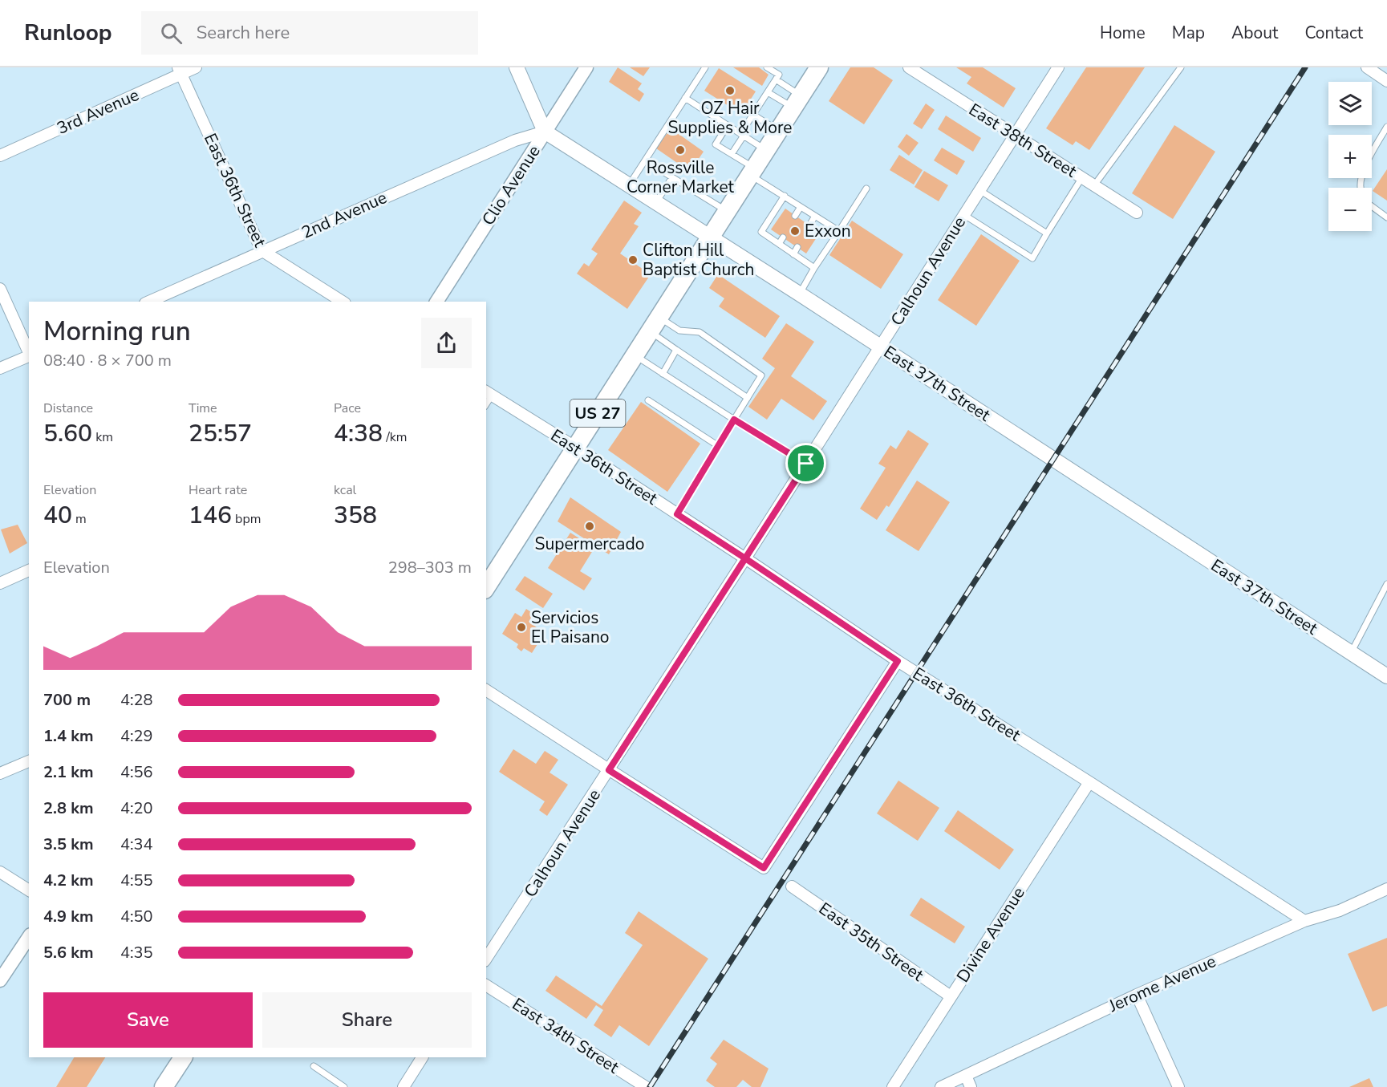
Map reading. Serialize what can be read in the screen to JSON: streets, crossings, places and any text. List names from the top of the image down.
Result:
{
  "streets": {
    "highway": ["US 27"],
    "main road": ["East 37th Street"],
    "street": [
      "3rd Avenue",
      "East 38th Street",
      "Clio Avenue",
      "East 36th Street",
      "2nd Avenue",
      "Calhoun Avenue",
      "Divine Avenue",
      "East 35th Street",
      "Jerome Avenue",
      "East 34th Street"
    ]
  },
  "crossings": [
    ["3rd Avenue", "East 36th Street"],
    ["East 38th Street", "Calhoun Avenue"],
    ["Clio Avenue", "2nd Avenue"],
    ["Clio Avenue", "East 37th Street"],
    ["East 36th Street", "2nd Avenue"],
    ["East 36th Street", "Calhoun Avenue"],
    ["East 36th Street", "US 27"],
    ["East 36th Street", "Divine Avenue"],
    ["East 36th Street", "Jerome Avenue"],
    ["2nd Avenue", "East 37th Street"],
    ["Calhoun Avenue", "East 37th Street"],
    ["East 37th Street", "US 27"],
    ["Divine Avenue", "East 35th Street"]
  ],
  "places": [
    "OZ Hair Supplies & More",
    "Rossville Corner Market",
    "Exxon",
    "Clifton Hill Baptist Church",
    "Supermercado",
    "Servicios El Paisano"
  ],
  "page": {
    "header": "Runloop",
    "search": "Search here",
    "nav": [
      "Home",
      "Map",
      "About",
      "Contact"
    ],
    "map_buttons": ["+", "−"],
    "heading": ["Morning run", "08:40 · 8 × 700 m"],
    "stats": [
      ["Distance", "5.60 km"],
      ["Time", "25:57"],
      ["Pace", "4:38 /km"],
      ["Elevation", "40 m"],
      ["Heart rate", "146 bpm"],
      ["kcal", "358"]
    ],
    "chart": ["Elevation", "298–303 m"],
    "list": [
      {
        "name": "700 m",
        "note": "4:28"
      },
      {
        "name": "1.4 km",
        "note": "4:29"
      },
      {
        "name": "2.1 km",
        "note": "4:56"
      },
      {
        "name": "2.8 km",
        "note": "4:20"
      },
      {
        "name": "3.5 km",
        "note": "4:34"
      },
      {
        "name": "4.2 km",
        "note": "4:55"
      },
      {
        "name": "4.9 km",
        "note": "4:50"
      },
      {
        "name": "5.6 km",
        "note": "4:35"
      }
    ],
    "buttons": ["Save", "Share"]
  }
}
